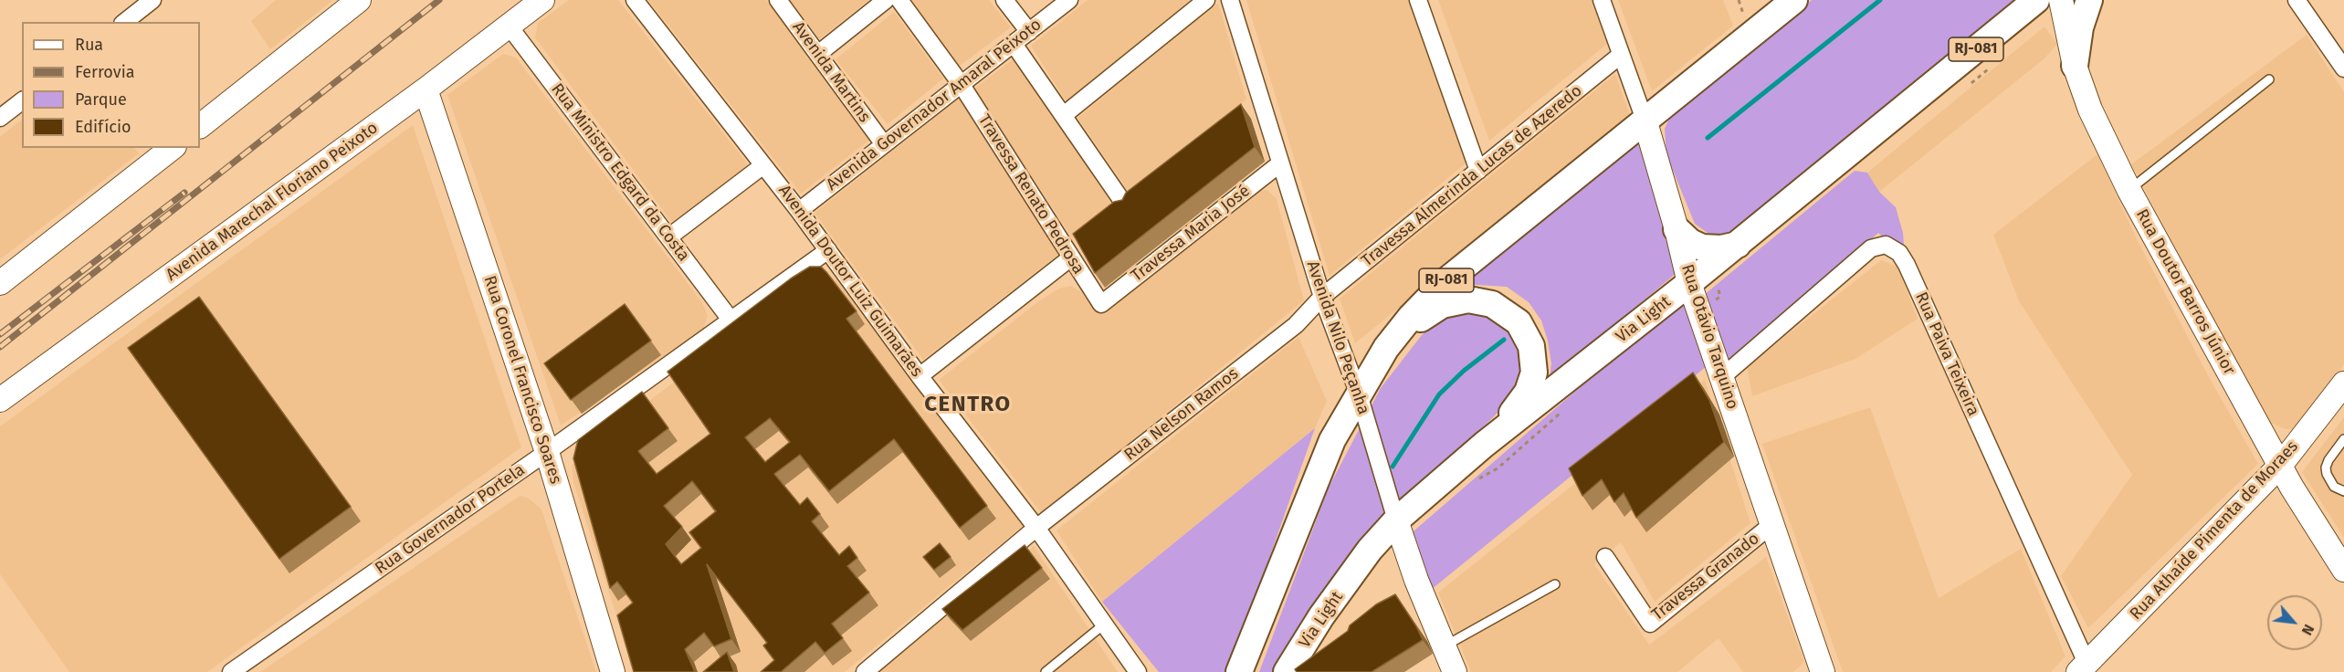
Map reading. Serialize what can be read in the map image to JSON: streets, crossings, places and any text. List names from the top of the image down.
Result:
{
  "streets": {
    "main road": [
      "RJ-081",
      "Avenida Marechal Floriano Peixoto",
      "Rua Doutor Barros Júnior",
      "Via Light",
      "Rua Otávio Tarquino",
      "Avenida Nilo Peçanha",
      "Rua Coronel Francisco Soares",
      "Rua Athaíde Pimenta de Moraes"
    ],
    "street": [
      "Avenida Martins",
      "Avenida Governador Amaral Peixoto",
      "Rua Ministro Edgard da Costa",
      "Travessa Almerinda Lucas de Azeredo",
      "Travessa Renato Pedrosa",
      "Travessa Maria José",
      "Avenida Doutor Luiz Guimarães",
      "Rua Paiva Teixeira",
      "Rua Nelson Ramos",
      "Rua Governador Portela",
      "Travessa Granado"
    ]
  },
  "crossings": [
    ["RJ-081", "Rua Otávio Tarquino"],
    ["RJ-081", "Avenida Nilo Peçanha"],
    ["Avenida Martins", "Avenida Governador Amaral Peixoto"],
    ["Avenida Governador Amaral Peixoto", "Travessa Renato Pedrosa"],
    ["Avenida Governador Amaral Peixoto", "Avenida Doutor Luiz Guimarães"],
    ["Rua Ministro Edgard da Costa", "Avenida Marechal Floriano Peixoto"],
    ["Rua Ministro Edgard da Costa", "Rua Governador Portela"],
    ["Travessa Almerinda Lucas de Azeredo", "Rua Otávio Tarquino"],
    ["Travessa Almerinda Lucas de Azeredo", "Avenida Nilo Peçanha"],
    ["Travessa Almerinda Lucas de Azeredo", "Rua Nelson Ramos"],
    ["Travessa Renato Pedrosa", "Travessa Maria José"],
    ["Avenida Marechal Floriano Peixoto", "Rua Coronel Francisco Soares"],
    ["Travessa Maria José", "Avenida Nilo Peçanha"],
    ["Avenida Doutor Luiz Guimarães", "Rua Nelson Ramos"],
    ["Avenida Doutor Luiz Guimarães", "Rua Governador Portela"],
    ["Rua Doutor Barros Júnior", "Rua Athaíde Pimenta de Moraes"],
    ["Via Light", "Rua Otávio Tarquino"],
    ["Via Light", "Avenida Nilo Peçanha"],
    ["Rua Otávio Tarquino", "Rua Paiva Teixeira"],
    ["Rua Otávio Tarquino", "Travessa Granado"],
    ["Avenida Nilo Peçanha", "Rua Nelson Ramos"],
    ["Rua Paiva Teixeira", "Rua Athaíde Pimenta de Moraes"],
    ["Rua Coronel Francisco Soares", "Rua Governador Portela"]
  ],
  "districts": ["CENTRO"],
  "legend": [
    "Rua",
    "Ferrovia",
    "Parque",
    "Edifício"
  ],
  "north": "bottom right"
}
